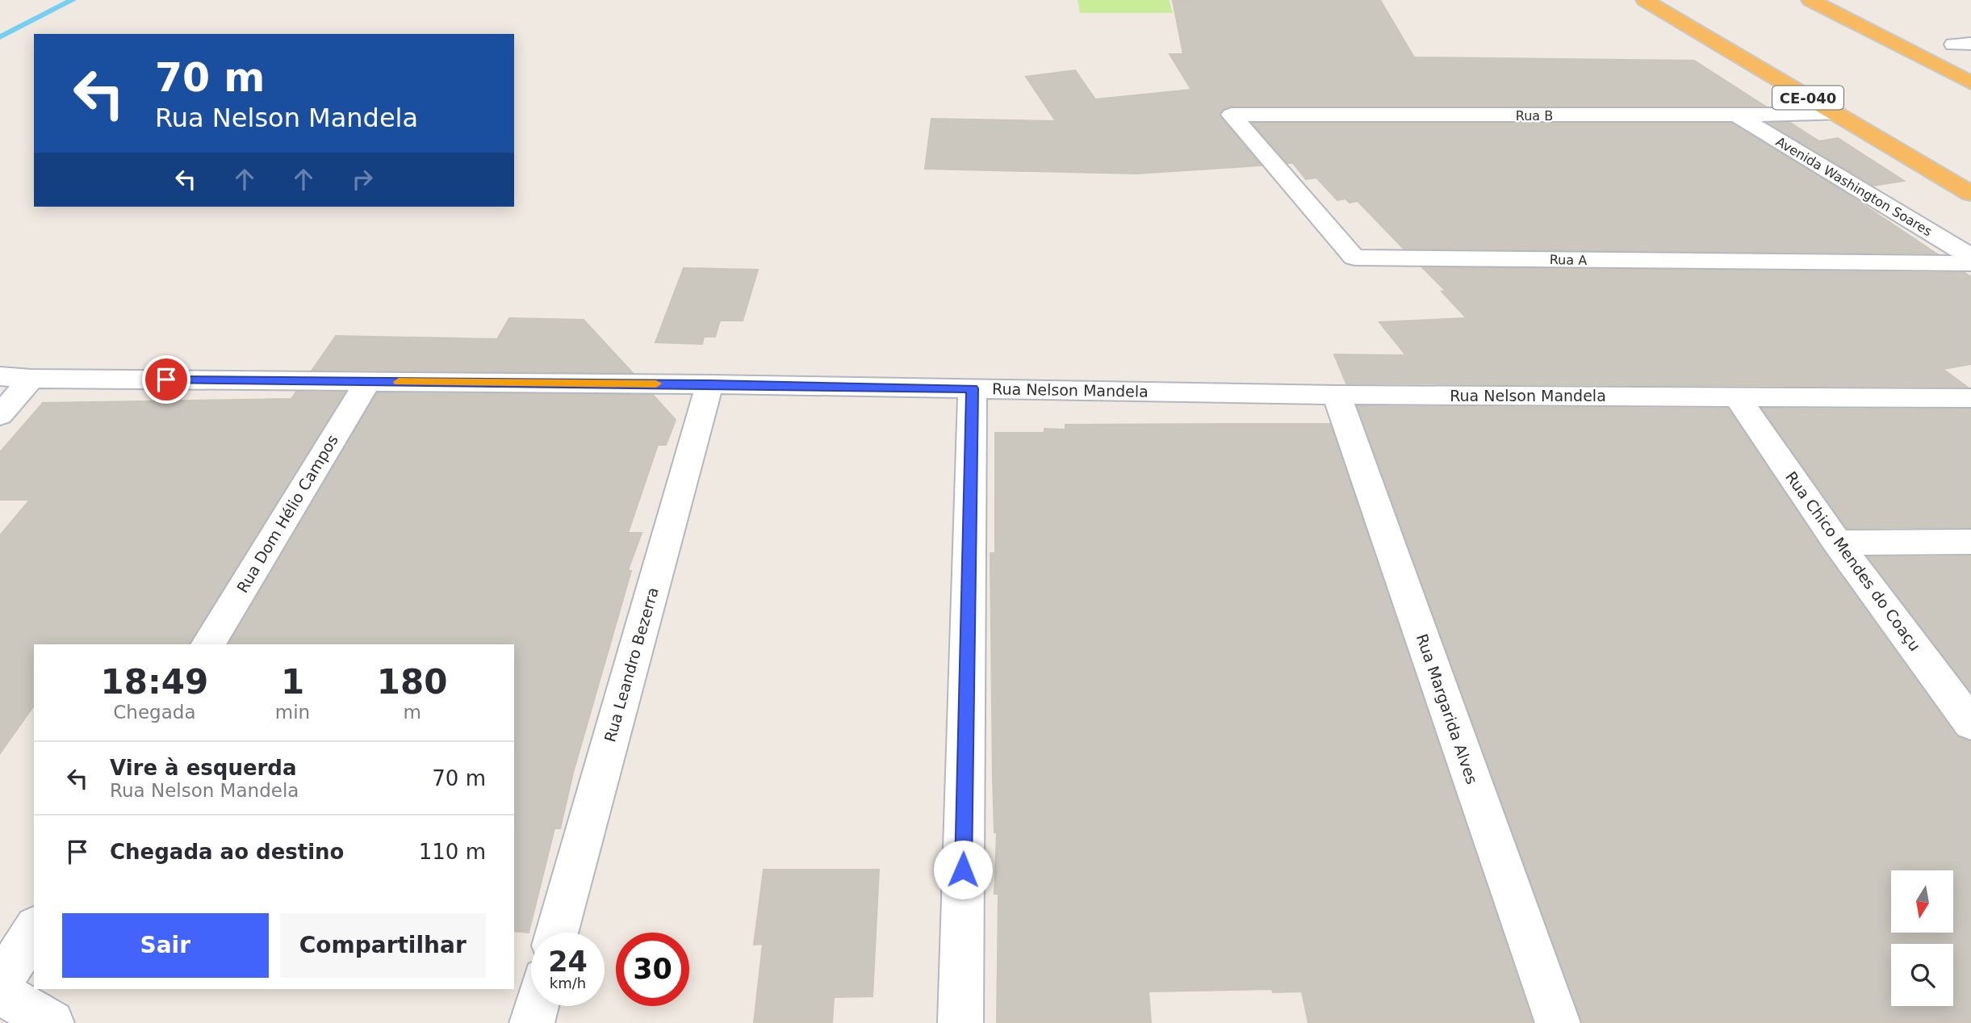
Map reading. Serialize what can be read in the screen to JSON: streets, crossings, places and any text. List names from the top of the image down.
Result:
{
  "streets": {
    "highway": ["CE-040"],
    "street": [
      "Rua B",
      "Avenida Washington Soares",
      "Rua A",
      "Rua Nelson Mandela",
      "Rua Dom Hélio Campos",
      "Rua Chico Mendes do Coaçu",
      "Rua Leandro Bezerra",
      "Rua Margarida Alves"
    ]
  },
  "crossings": [
    ["CE-040", "Rua B"],
    ["Rua B", "Avenida Washington Soares"],
    ["Rua B", "Rua A"],
    ["Rua Nelson Mandela", "Rua Dom Hélio Campos"],
    ["Rua Nelson Mandela", "Rua Chico Mendes do Coaçu"],
    ["Rua Nelson Mandela", "Rua Leandro Bezerra"],
    ["Rua Nelson Mandela", "Rua Margarida Alves"]
  ],
  "north": "bottom",
  "page": {
    "turn": ["70 m", "Rua Nelson Mandela"],
    "eta": [
      "18:49",
      "Chegada",
      "1",
      "min",
      "180",
      "m"
    ],
    "list": [
      {
        "name": "Vire à esquerda",
        "note": "Rua Nelson Mandela",
        "value": "70 m"
      },
      {
        "name": "Chegada ao destino",
        "value": "110 m"
      }
    ],
    "buttons": ["Sair", "Compartilhar"],
    "speed": "24 km/h",
    "limit": "30"
  }
}
